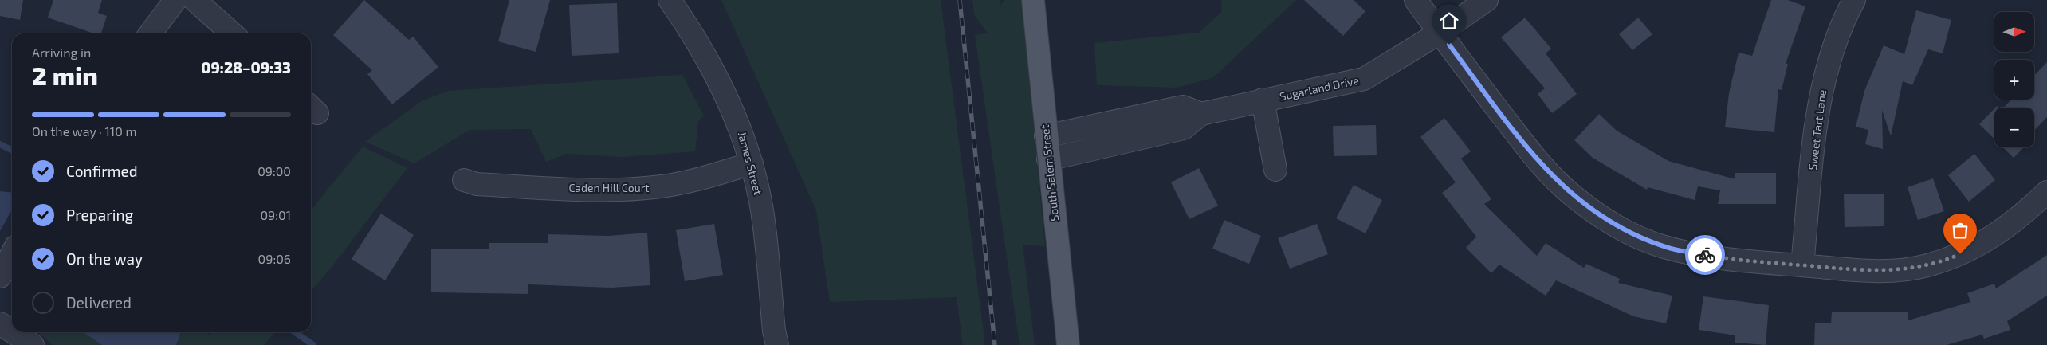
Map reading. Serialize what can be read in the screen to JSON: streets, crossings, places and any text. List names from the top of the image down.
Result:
{
  "streets": {
    "main road": ["South Salem Street"],
    "street": [
      "Sugarland Drive",
      "Sweet Tart Lane",
      "James Street",
      "Caden Hill Court"
    ]
  },
  "crossings": [
    ["Sugarland Drive", "South Salem Street"],
    ["James Street", "Caden Hill Court"]
  ],
  "north": "right",
  "page": {
    "map_buttons": ["+", "−"],
    "heading": ["2 min", "Arriving in", "09:28–09:33"],
    "bar": "On the way · 110 m",
    "list": [
      ["Confirmed", "09:00"],
      ["Preparing", "09:01"],
      ["On the way", "09:06"],
      "Delivered"
    ]
  }
}
